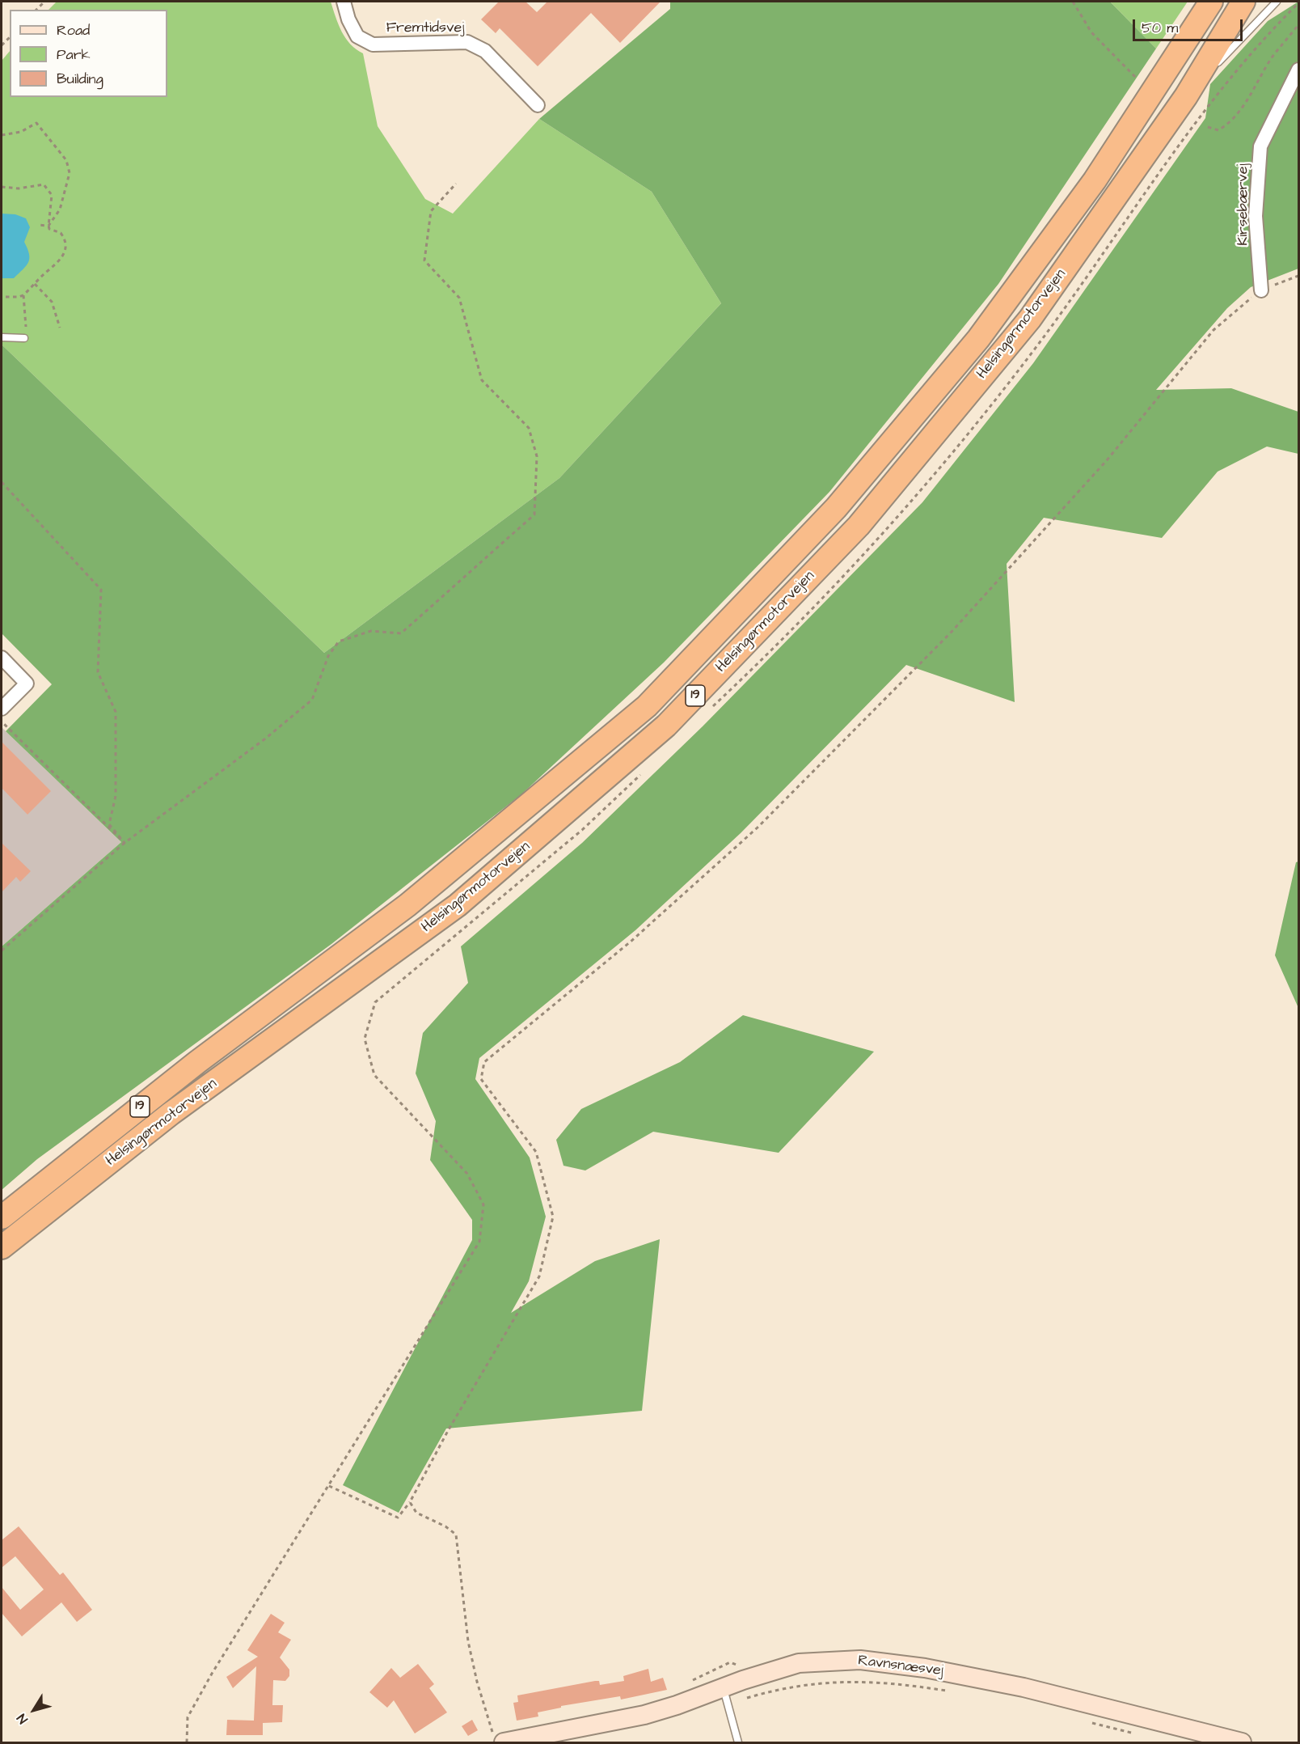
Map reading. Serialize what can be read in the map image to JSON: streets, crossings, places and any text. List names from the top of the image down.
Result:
{
  "streets": {
    "highway": ["Helsingørmotorvejen", "19"],
    "main road": ["Ravnsnæsvej"],
    "street": ["Fremtidsvej", "Kirsebærvej"]
  },
  "legend": ["Road", "Park", "Building"],
  "scale_bar": "50 m",
  "north": "bottom left"
}
